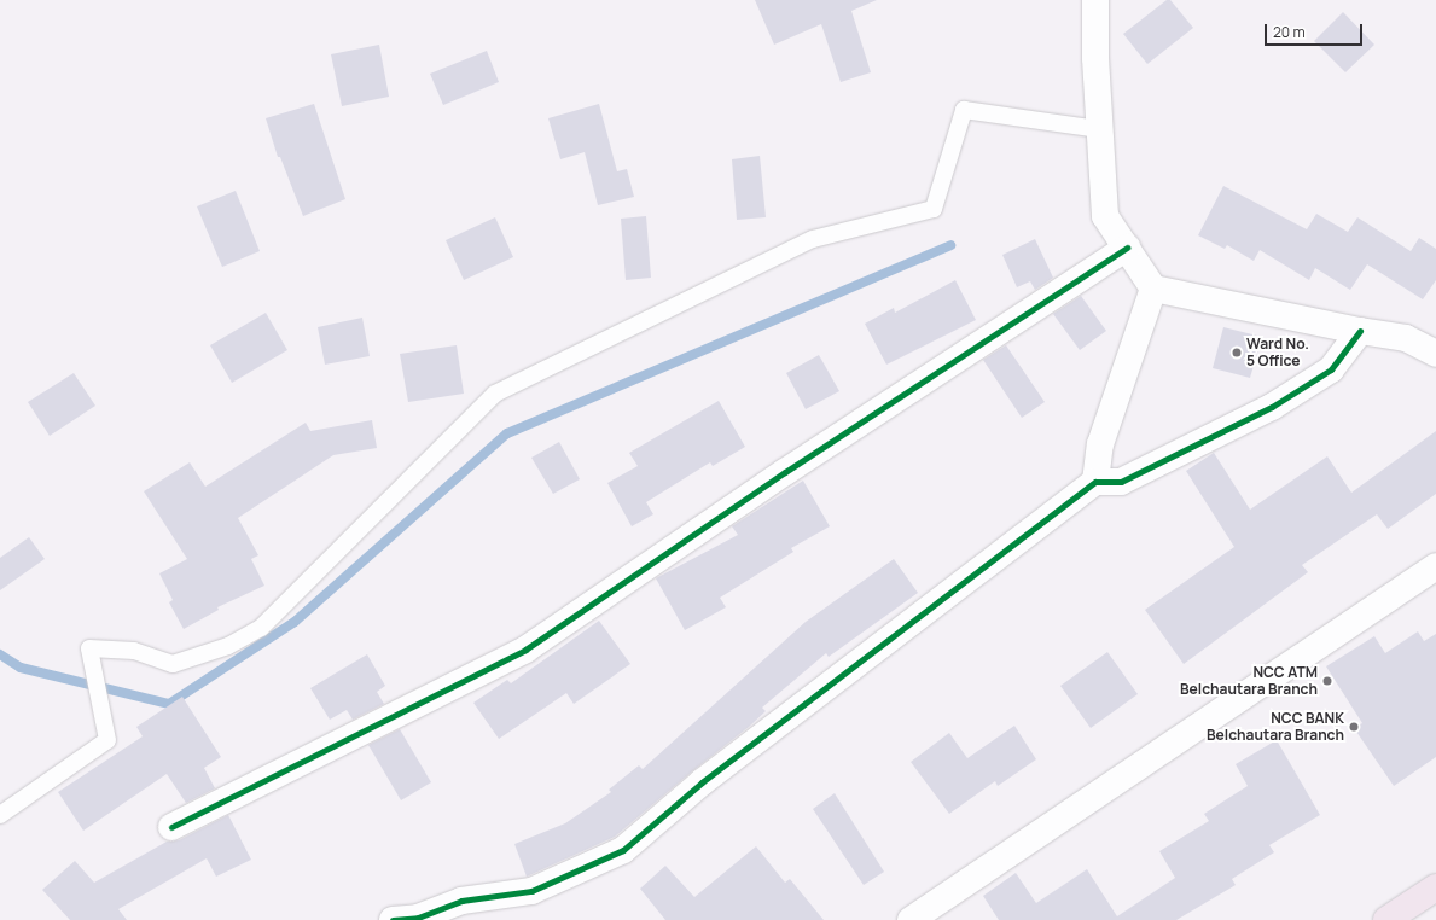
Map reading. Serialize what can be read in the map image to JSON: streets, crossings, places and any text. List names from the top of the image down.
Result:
{
  "places": ["Ward No. 5 Office", "NCC ATM Belchautara Branch", "NCC BANK Belchautara Branch"],
  "scale_bar": "20 m"
}
